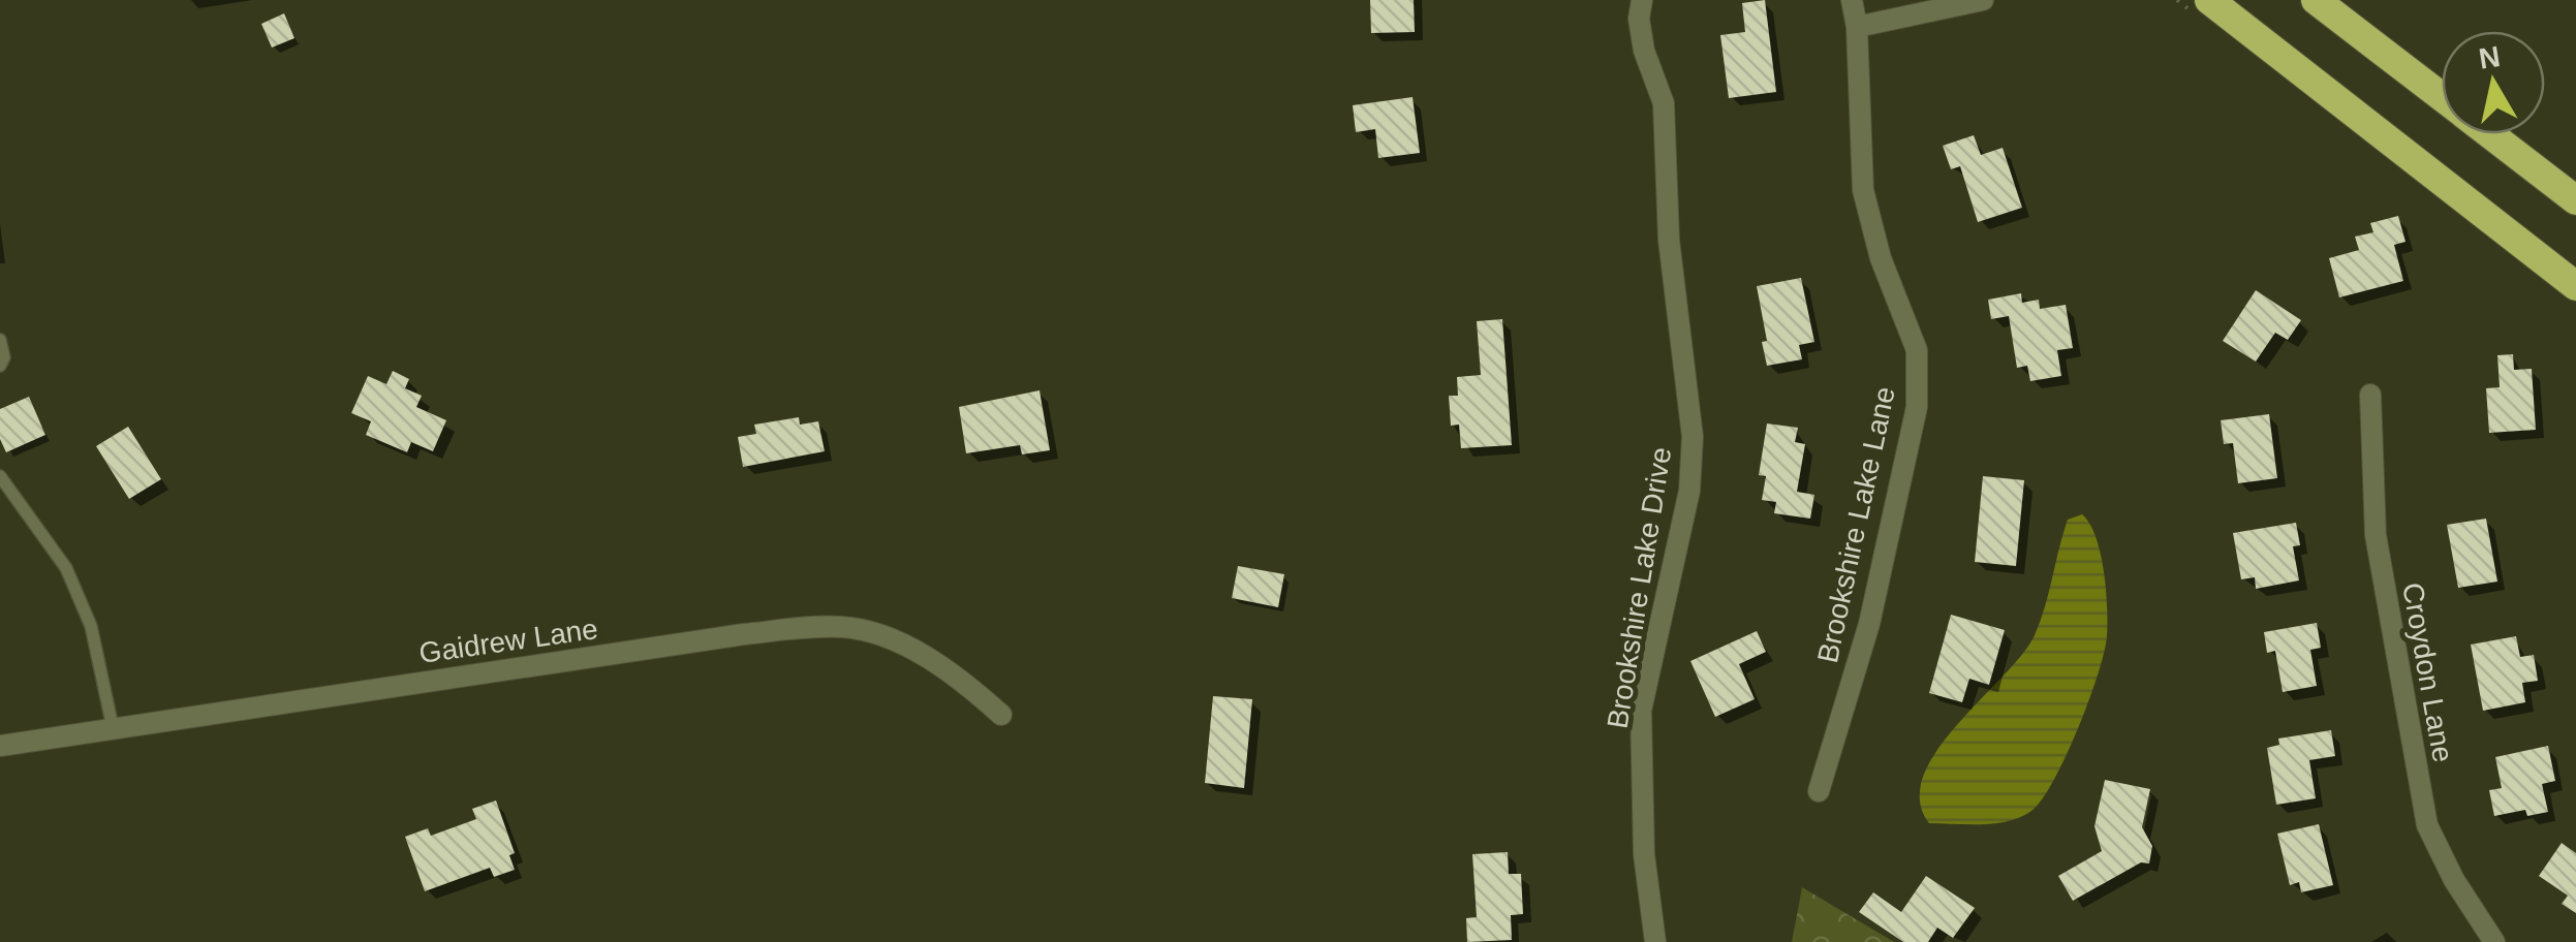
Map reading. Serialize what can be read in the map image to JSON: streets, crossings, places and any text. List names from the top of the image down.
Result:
{
  "streets": {
    "street": [
      "Brookshire Lake Lane",
      "Brookshire Lake Drive",
      "Gaidrew Lane",
      "Croydon Lane"
    ]
  },
  "north": "top"
}
